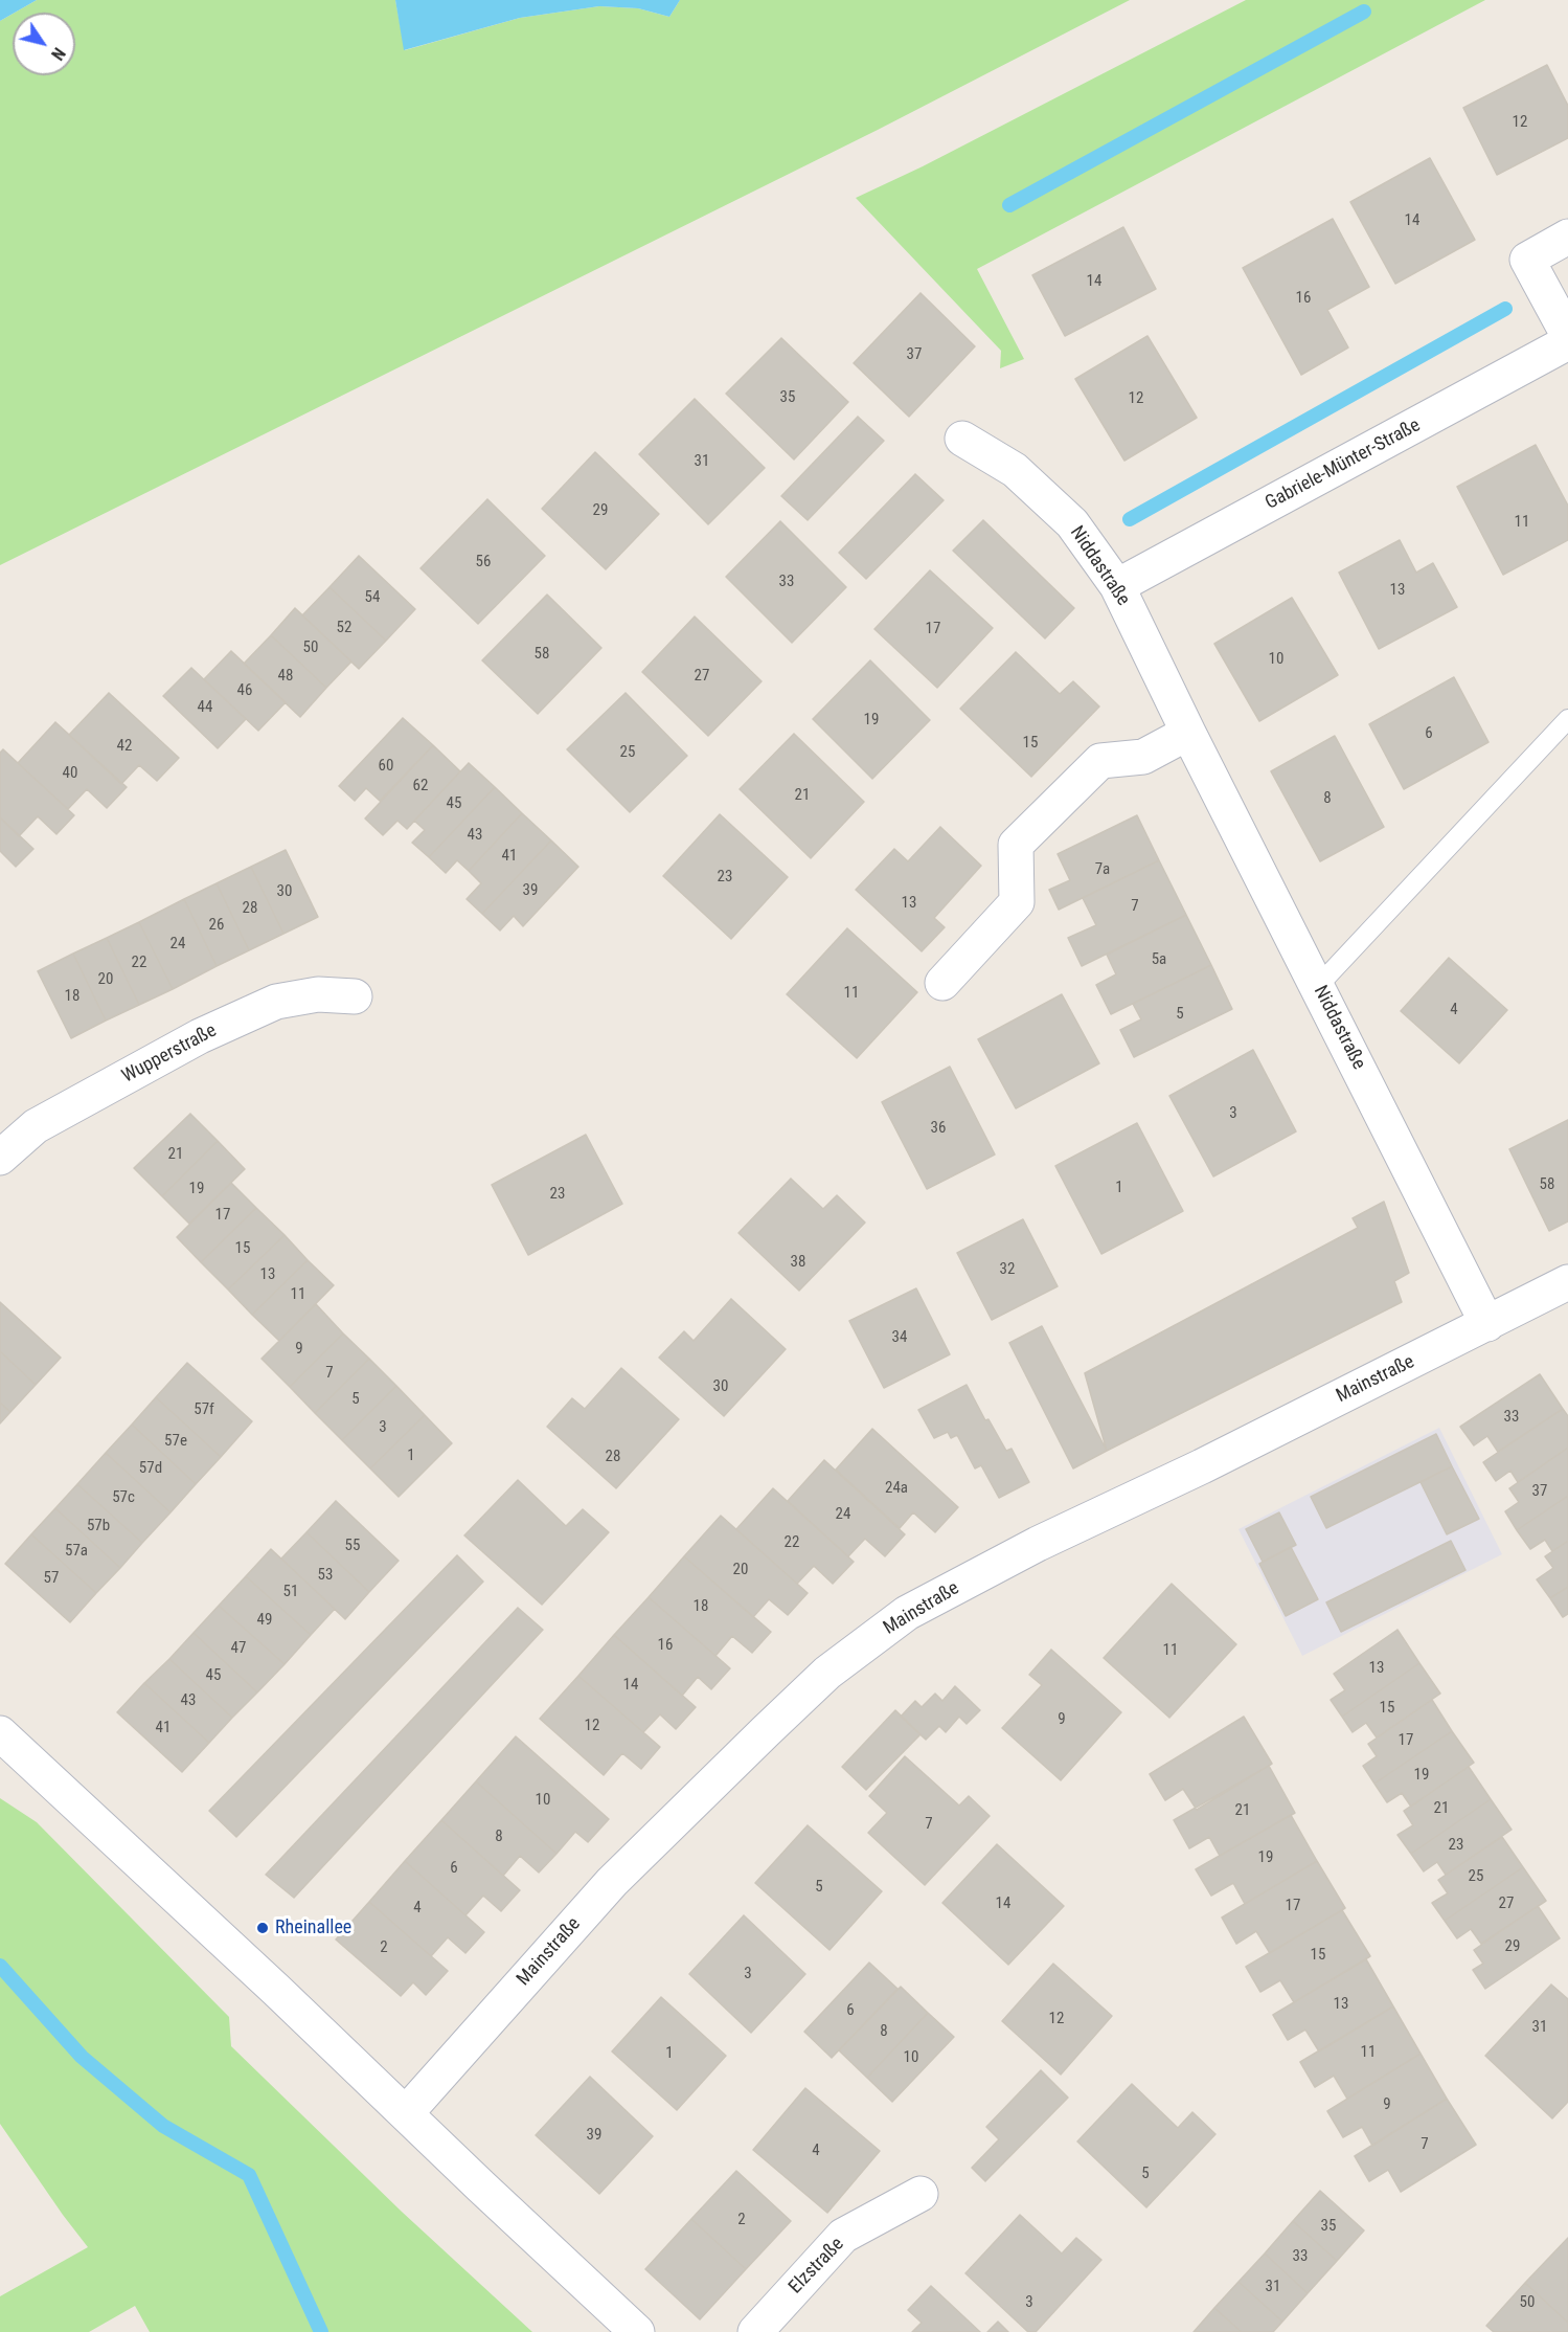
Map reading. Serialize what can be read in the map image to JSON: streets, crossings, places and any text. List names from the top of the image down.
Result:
{
  "streets": {
    "street": [
      "Gabriele-Münter-Straße",
      "Niddastraße",
      "Wupperstraße",
      "Mainstraße",
      "Elzstraße"
    ]
  },
  "crossings": [
    ["Gabriele-Münter-Straße", "Niddastraße"],
    ["Niddastraße", "Mainstraße"]
  ],
  "places": ["Rheinallee"],
  "house_numbers": [
    "12",
    "14",
    "14",
    "16",
    "37",
    "35",
    "12",
    "31",
    "29",
    "11",
    "56",
    "33",
    "13",
    "54",
    "52",
    "17",
    "50",
    "58",
    "10",
    "48",
    "27",
    "46",
    "44",
    "19",
    "6",
    "15",
    "42",
    "25",
    "60",
    "40",
    "62",
    "21",
    "8",
    "45",
    "43",
    "41",
    "7a",
    "23",
    "39",
    "30",
    "13",
    "7",
    "28",
    "26",
    "24",
    "5a",
    "22",
    "20",
    "11",
    "18",
    "4",
    "5",
    "3",
    "36",
    "21",
    "58",
    "1",
    "19",
    "23",
    "17",
    "15",
    "38",
    "32",
    "13",
    "11",
    "34",
    "9",
    "7",
    "30",
    "5",
    "57f",
    "33",
    "3",
    "57e",
    "1",
    "28",
    "57d",
    "24a",
    "37",
    "57c",
    "24",
    "57b",
    "22",
    "55",
    "57a",
    "20",
    "53",
    "57",
    "51",
    "18",
    "49",
    "16",
    "47",
    "11",
    "13",
    "45",
    "14",
    "43",
    "15",
    "9",
    "12",
    "41",
    "17",
    "19",
    "10",
    "21",
    "21",
    "7",
    "8",
    "23",
    "19",
    "6",
    "25",
    "5",
    "14",
    "27",
    "17",
    "4",
    "29",
    "2",
    "15",
    "3",
    "13",
    "6",
    "12",
    "31",
    "8",
    "11",
    "1",
    "10",
    "9",
    "39",
    "7",
    "4",
    "5",
    "2",
    "35",
    "33",
    "31",
    "3",
    "50"
  ],
  "north": "bottom right"
}
